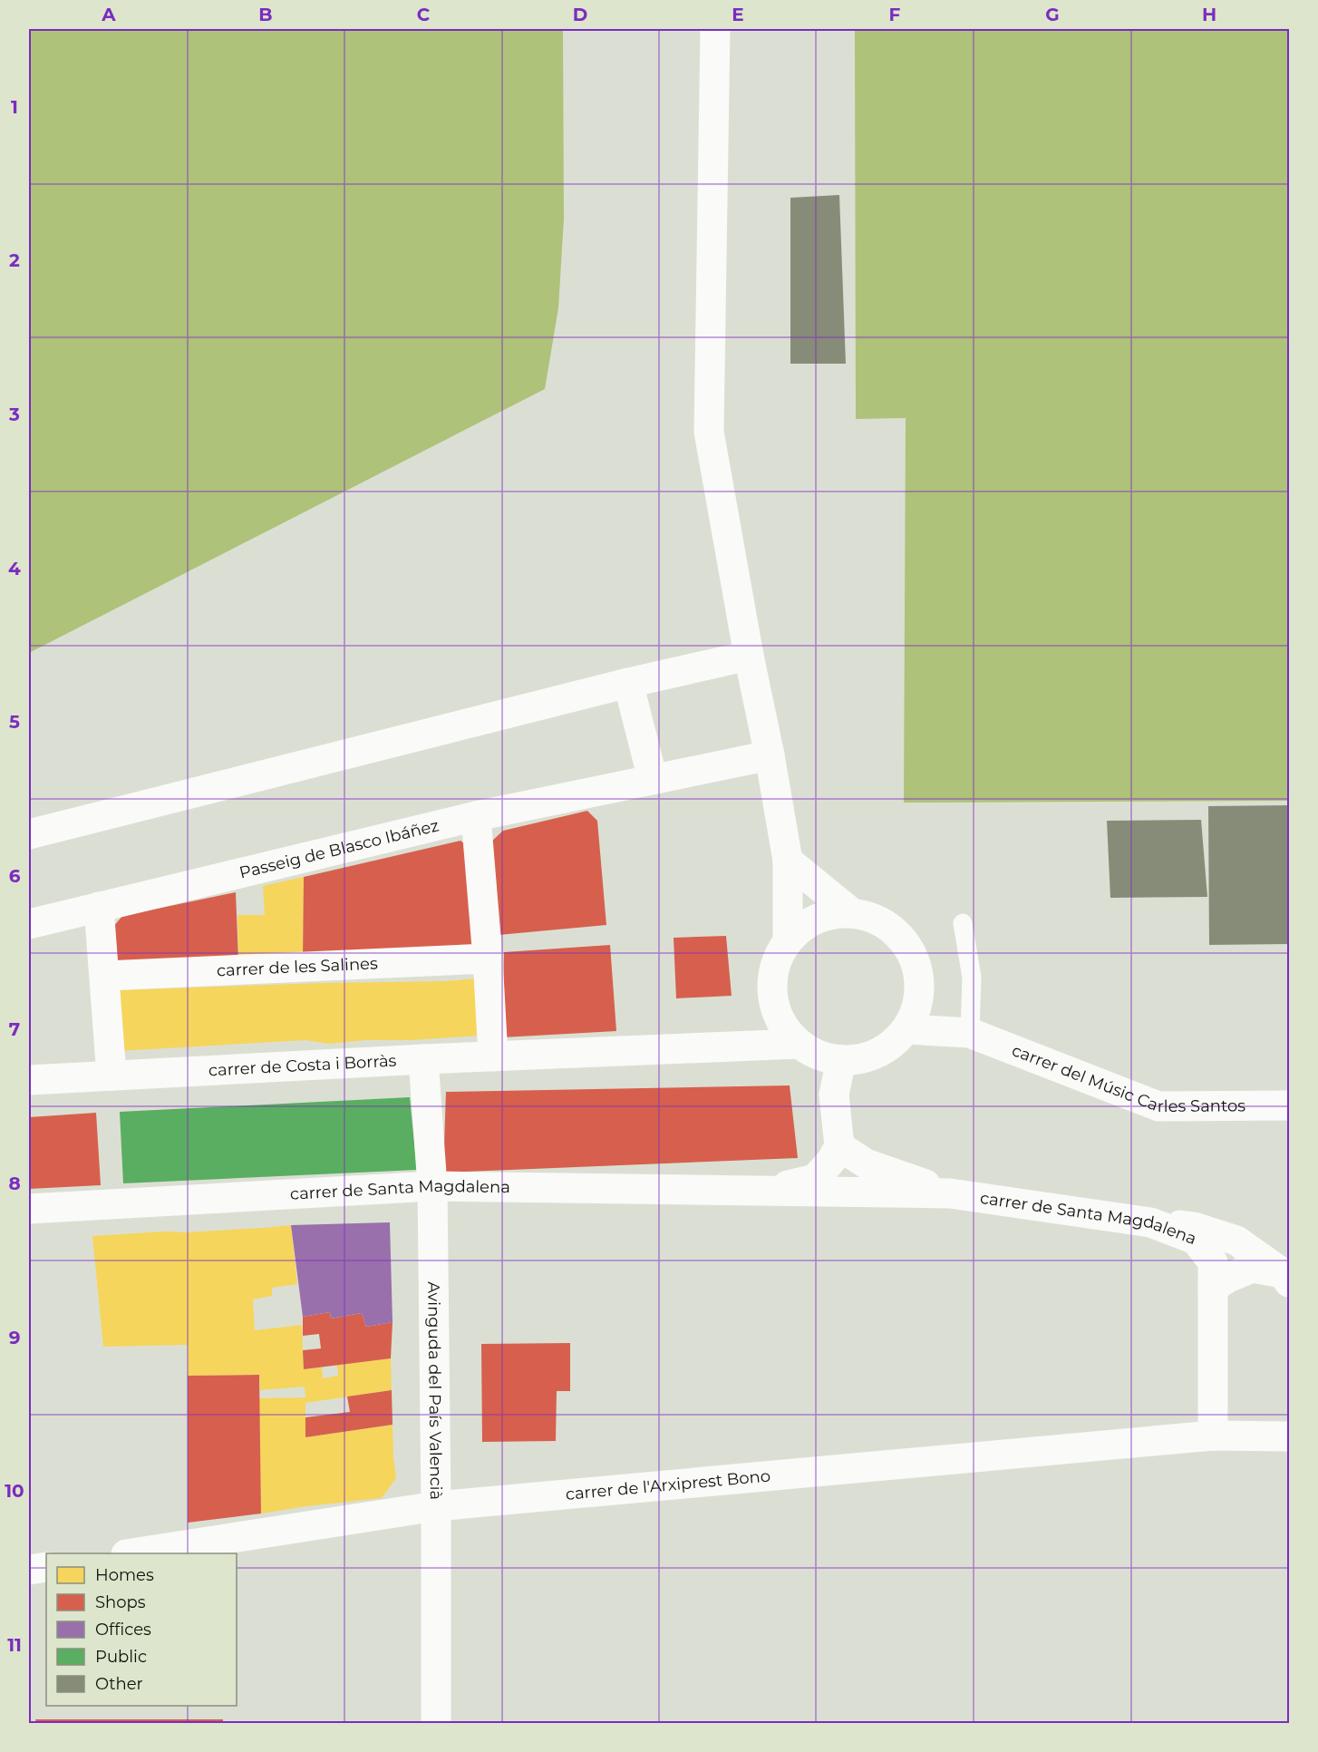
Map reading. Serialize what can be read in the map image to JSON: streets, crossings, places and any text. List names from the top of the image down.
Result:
{
  "streets": {
    "street": [
      "Passeig de Blasco Ibáñez",
      "carrer de les Salines",
      "carrer de Costa i Borràs",
      "carrer del Músic Carles Santos",
      "carrer de Santa Magdalena",
      "Avinguda del País Valencià",
      "carrer de l'Arxiprest Bono"
    ]
  },
  "crossings": [
    ["carrer de Costa i Borràs", "carrer del Músic Carles Santos"],
    ["carrer de Costa i Borràs", "Avinguda del País Valencià"],
    ["carrer de Santa Magdalena", "Avinguda del País Valencià"],
    ["Avinguda del País Valencià", "carrer de l'Arxiprest Bono"]
  ],
  "legend": [
    "Homes",
    "Shops",
    "Offices",
    "Public",
    "Other"
  ],
  "grid": {
    "columns": [
      "A",
      "B",
      "C",
      "D",
      "E",
      "F",
      "G",
      "H"
    ],
    "rows": [
      "1",
      "2",
      "3",
      "4",
      "5",
      "6",
      "7",
      "8",
      "9",
      "10",
      "11"
    ]
  }
}
